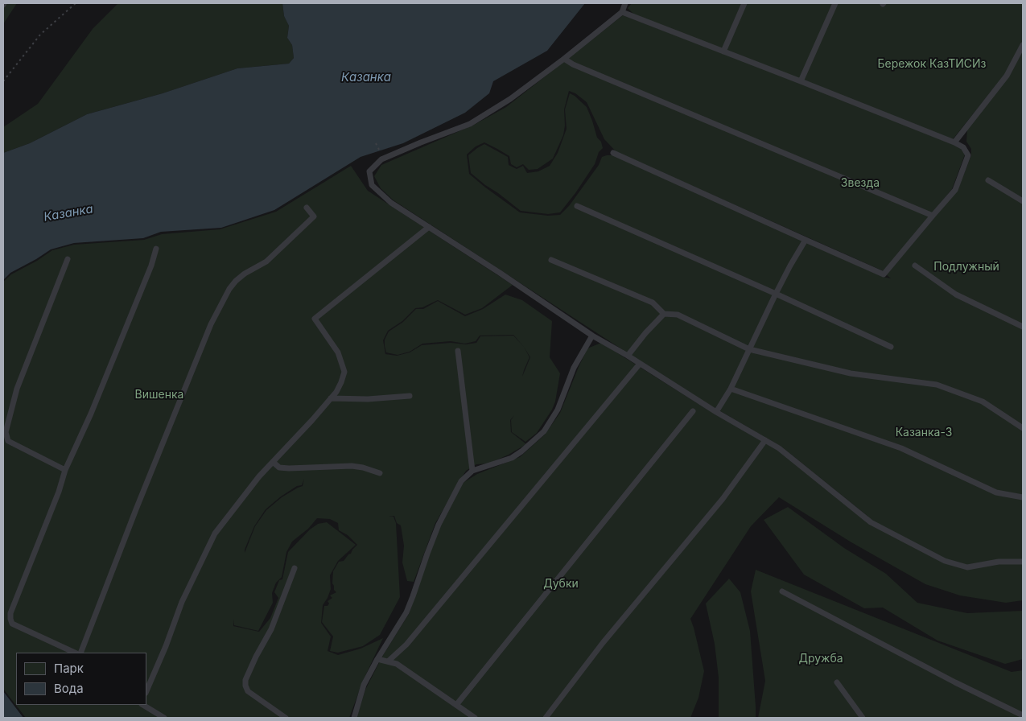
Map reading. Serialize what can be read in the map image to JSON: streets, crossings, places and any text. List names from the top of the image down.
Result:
{
  "water": ["Казанка"],
  "parks": [
    "Бережок КазТИСИз",
    "Звезда",
    "Подлужный",
    "Вишенка",
    "Казанка-3",
    "Дубки",
    "Дружба"
  ],
  "legend": ["Парк", "Вода"]
}
